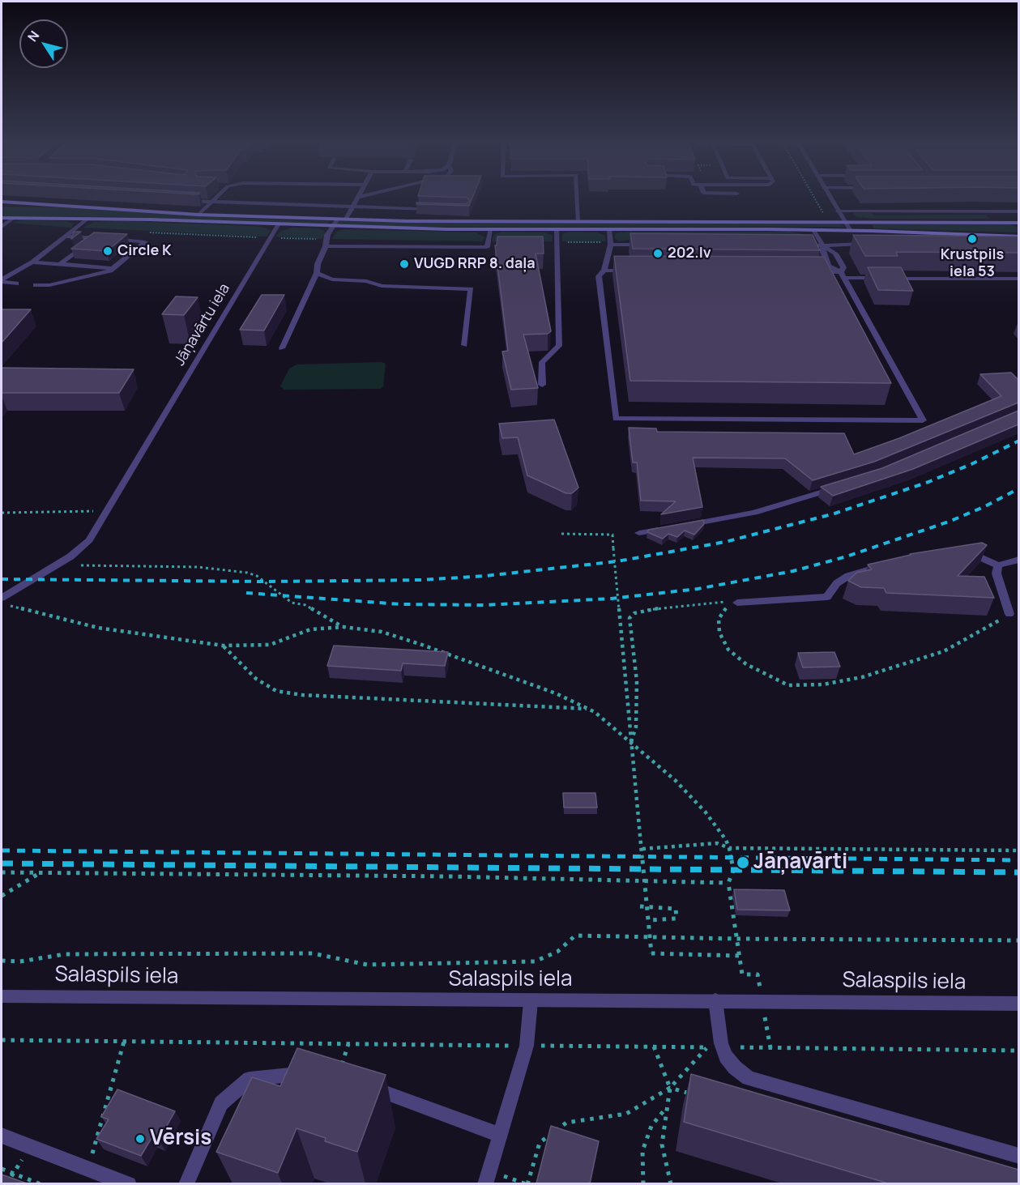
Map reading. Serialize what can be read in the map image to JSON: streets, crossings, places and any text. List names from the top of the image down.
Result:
{
  "streets": {
    "street": ["Jāņavārtu iela", "Salaspils iela"]
  },
  "places": [
    "Krustpils iela 53",
    "Circle K",
    "202.lv",
    "VUGD RRP 8. daļa",
    "Jāņavārti",
    "Vērsis"
  ],
  "north": "top left"
}
